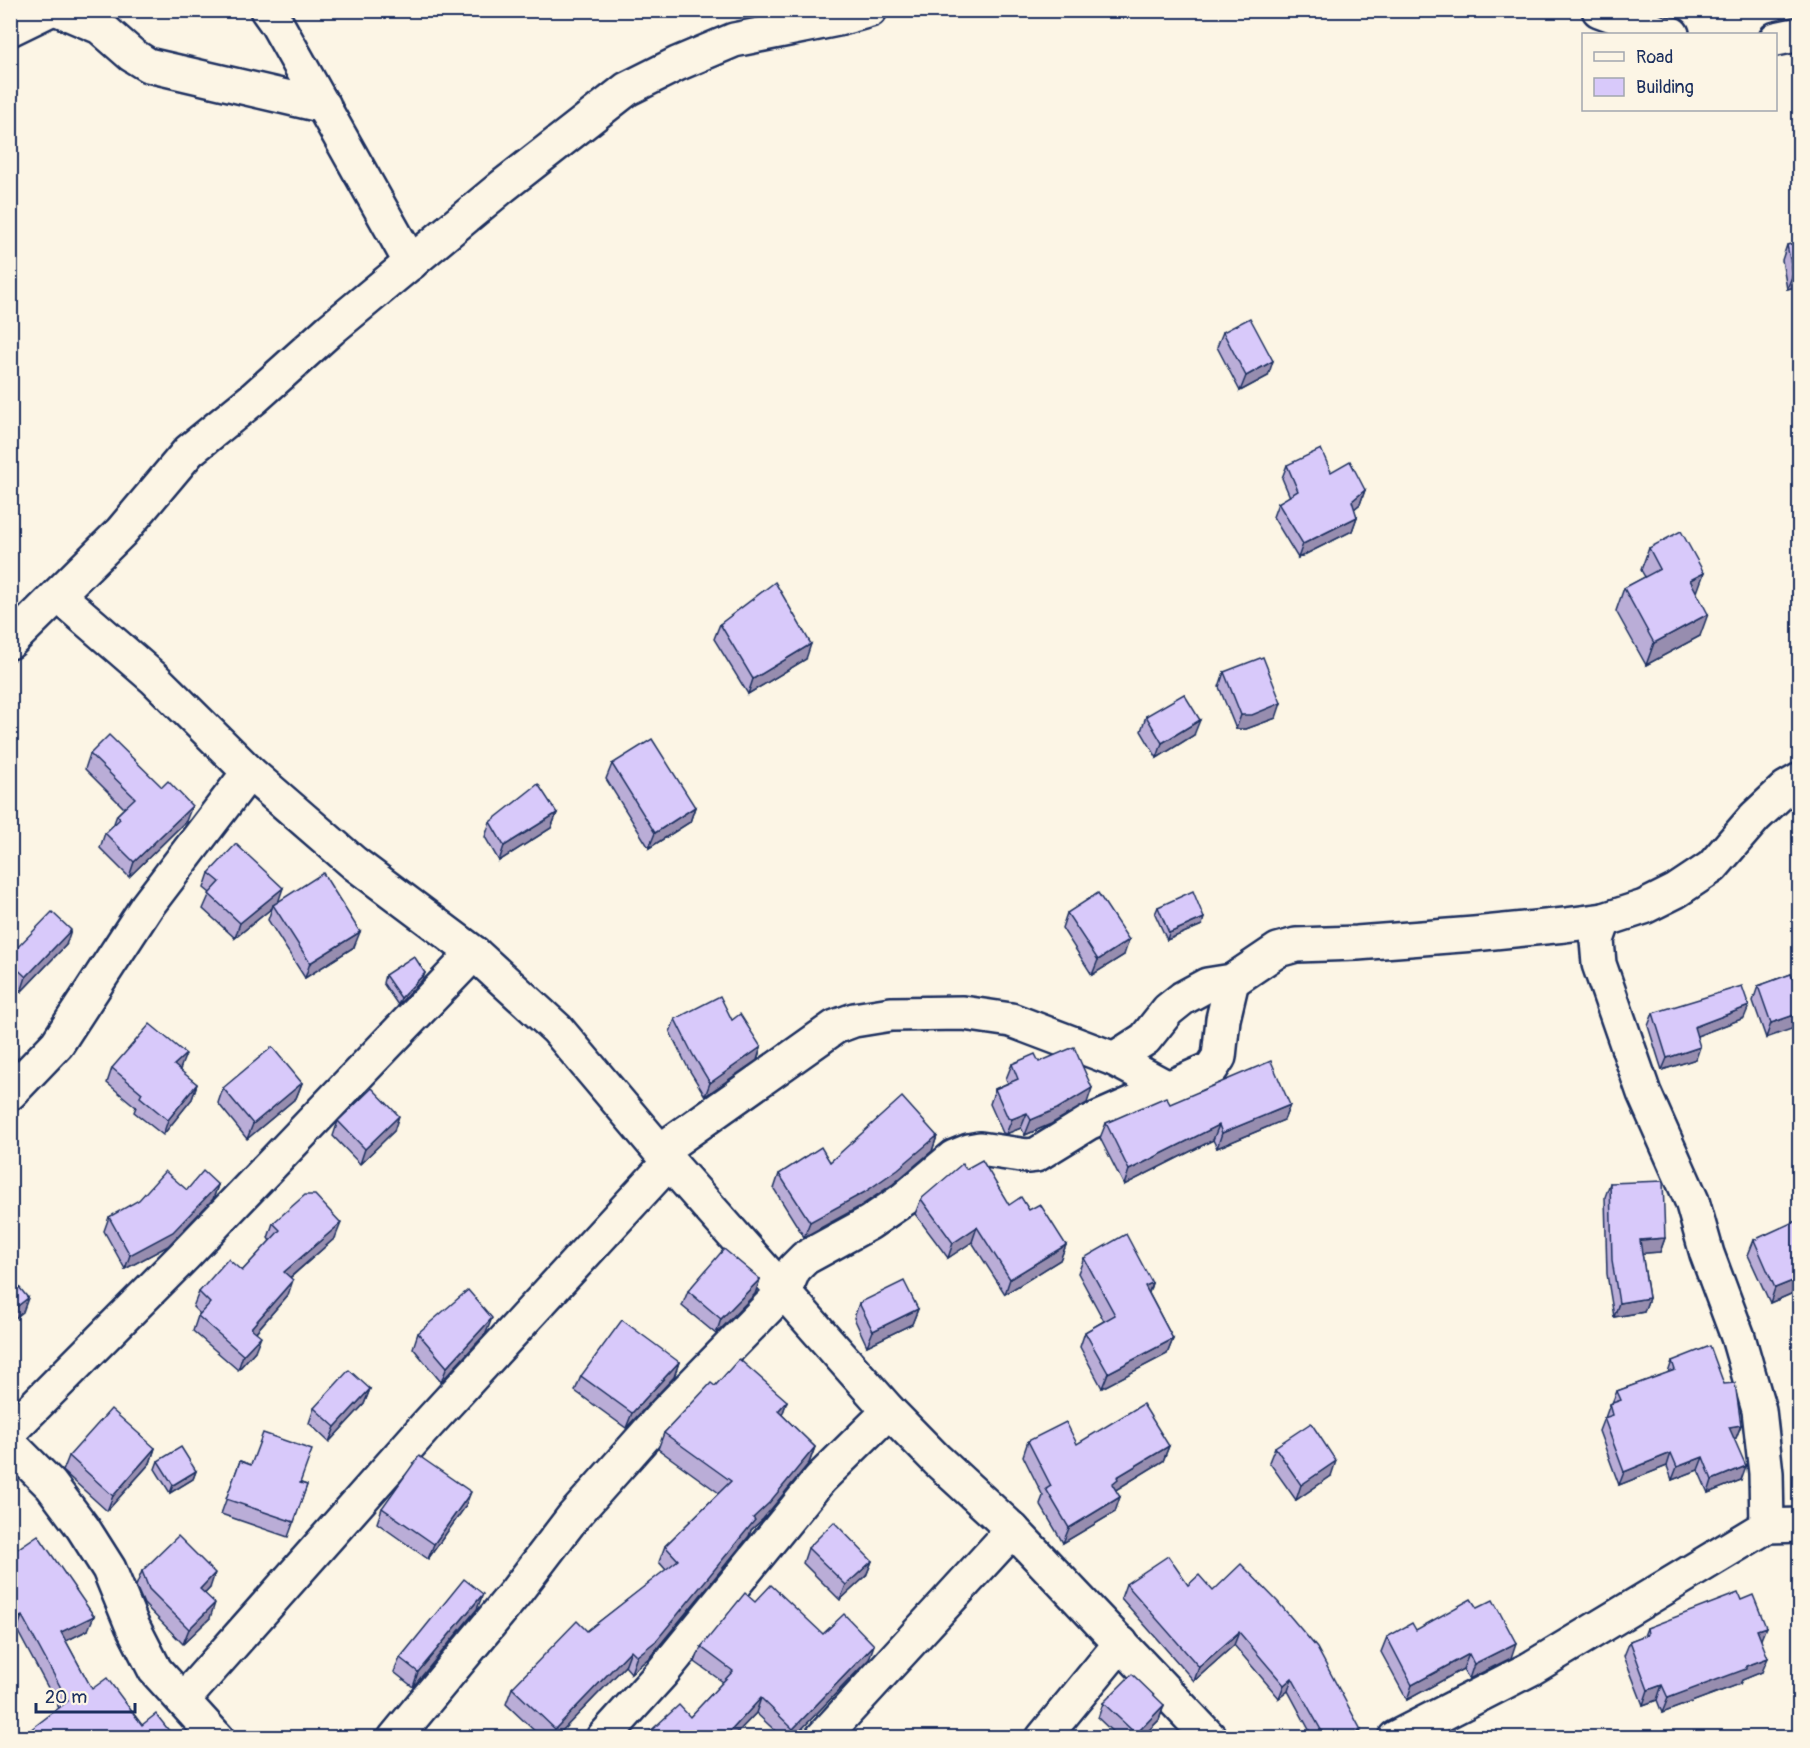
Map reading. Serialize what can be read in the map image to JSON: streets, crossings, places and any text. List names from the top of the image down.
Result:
{
  "legend": ["Road", "Building"],
  "scale_bar": "20 m"
}
